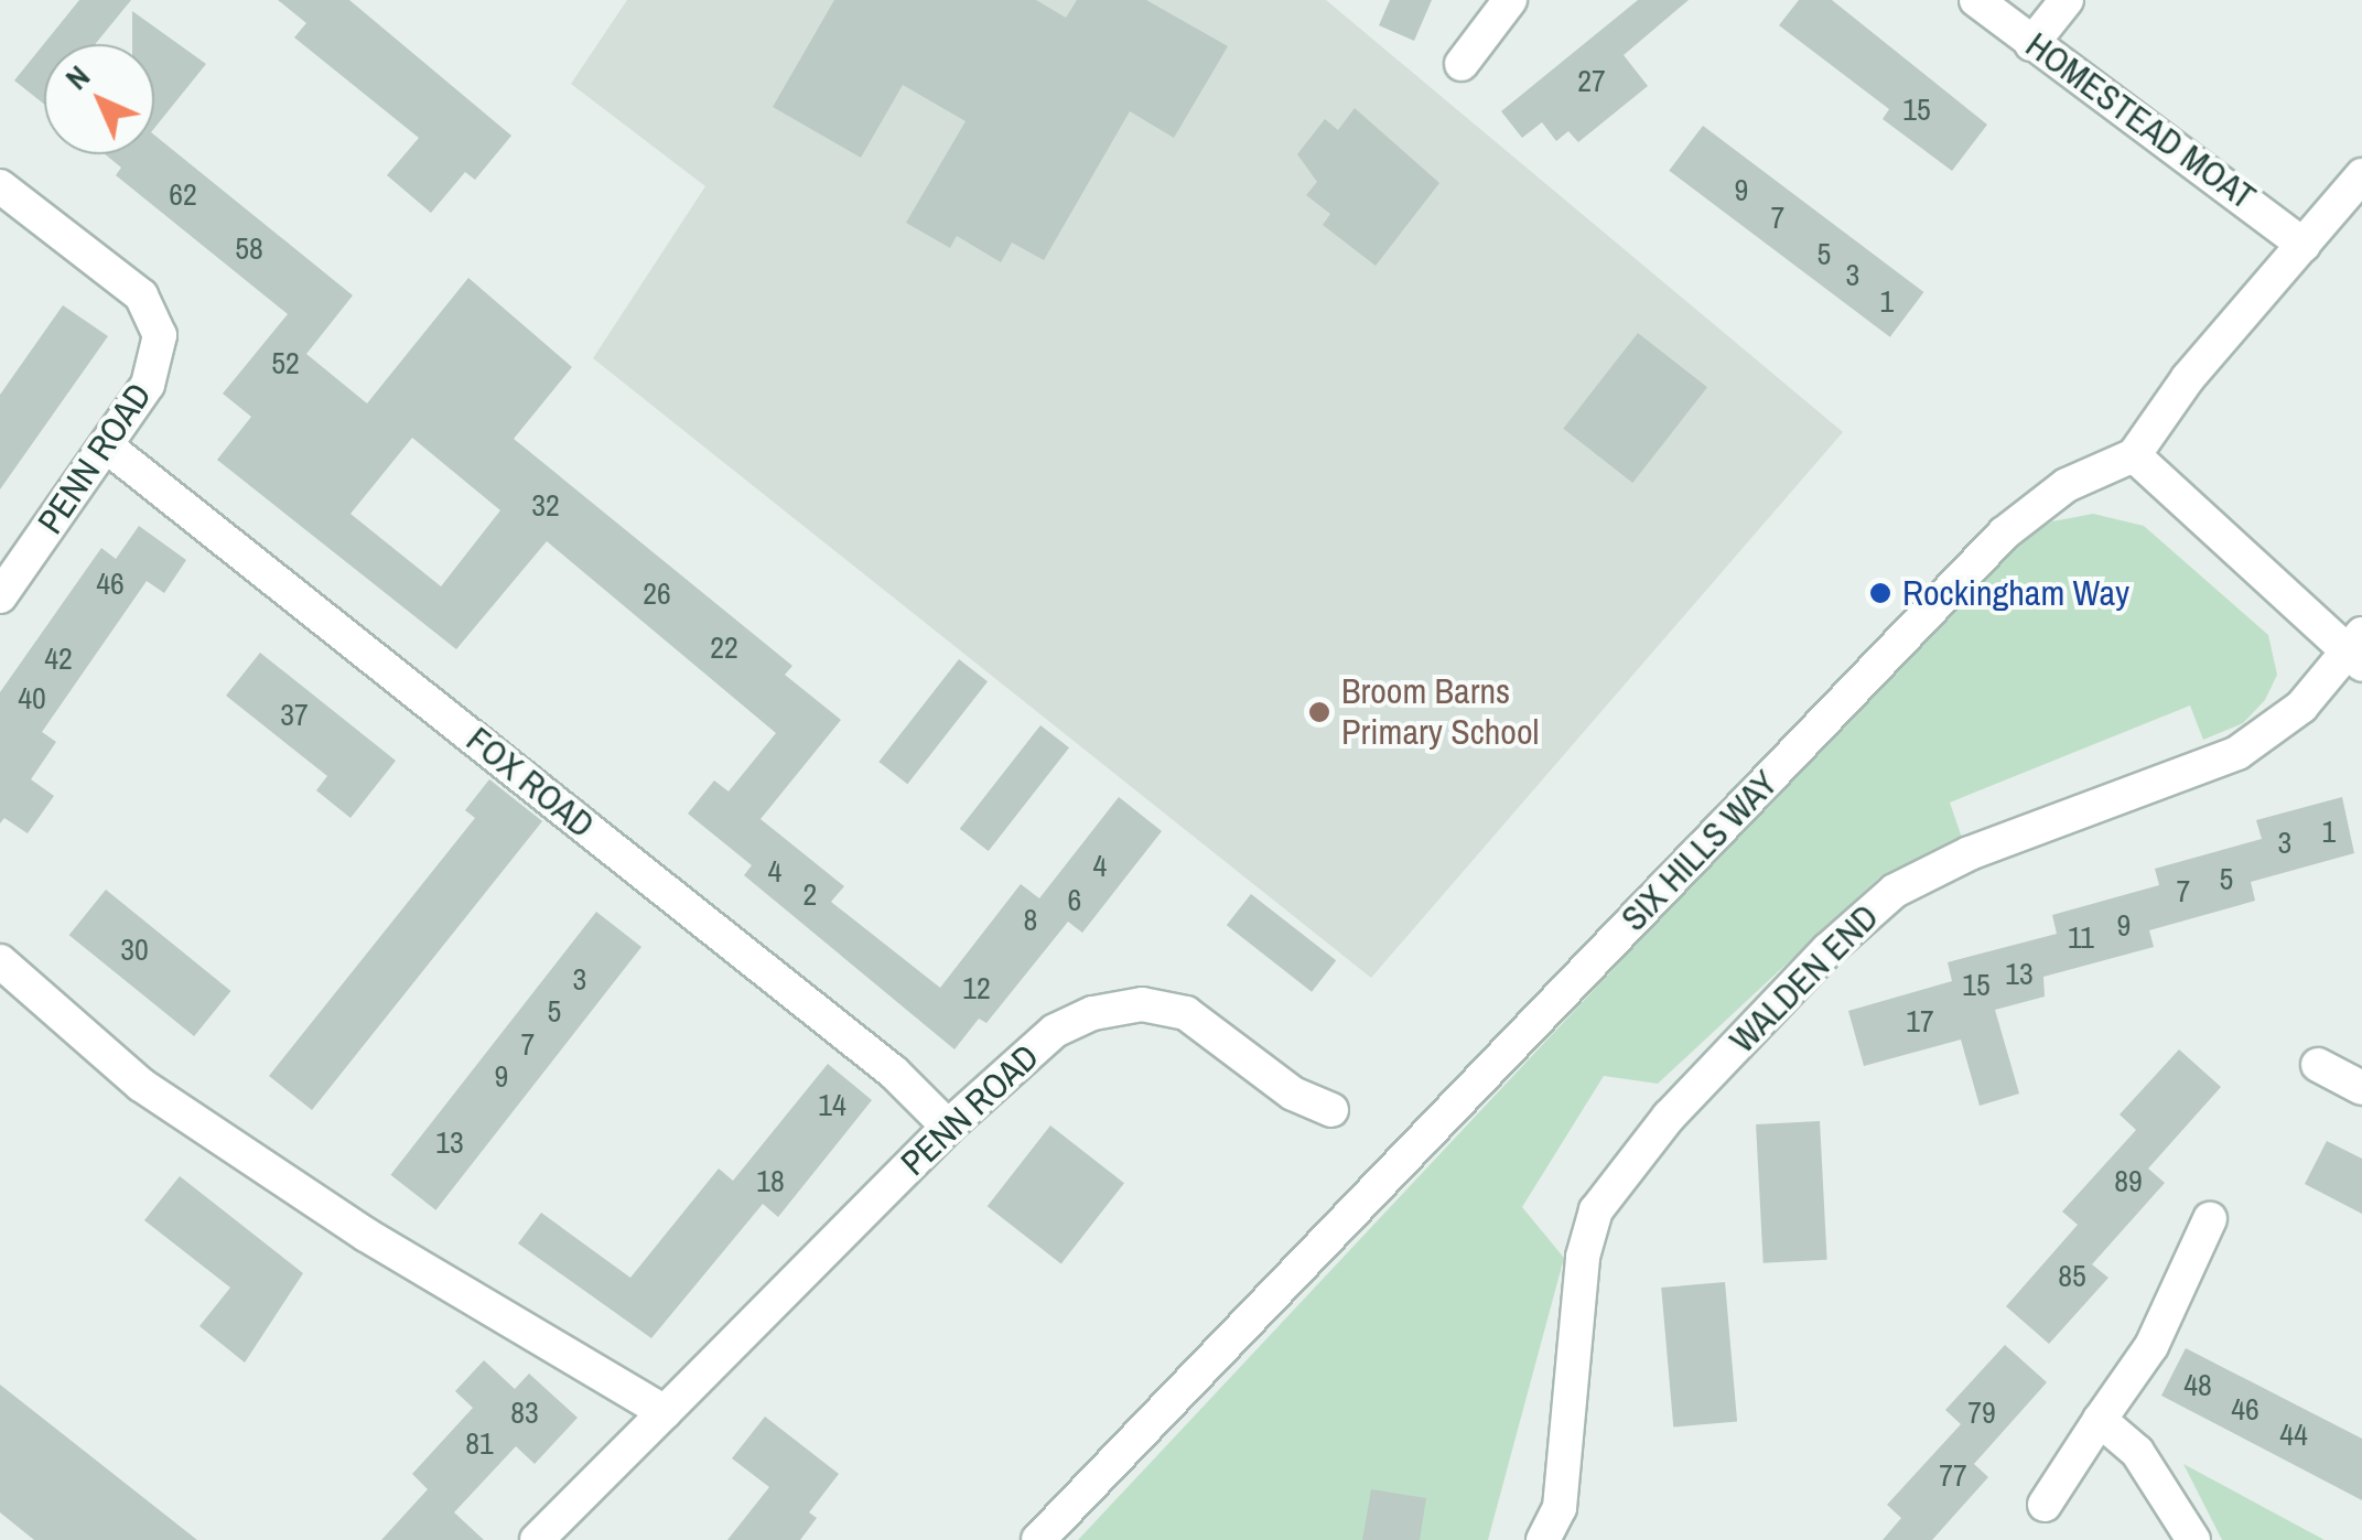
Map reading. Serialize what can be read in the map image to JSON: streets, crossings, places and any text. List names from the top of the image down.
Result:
{
  "streets": {
    "street": [
      "HOMESTEAD MOAT",
      "PENN ROAD",
      "FOX ROAD",
      "SIX HILLS WAY",
      "WALDEN END"
    ]
  },
  "crossings": [
    ["PENN ROAD", "FOX ROAD"]
  ],
  "places": ["Rockingham Way", "Broom Barns Primary School"],
  "house_numbers": [
    "27",
    "15",
    "9",
    "62",
    "7",
    "58",
    "5",
    "3",
    "1",
    "52",
    "32",
    "46",
    "26",
    "22",
    "42",
    "40",
    "37",
    "1",
    "3",
    "4",
    "4",
    "5",
    "7",
    "2",
    "6",
    "8",
    "9",
    "11",
    "30",
    "13",
    "3",
    "15",
    "12",
    "5",
    "17",
    "7",
    "9",
    "14",
    "13",
    "18",
    "89",
    "85",
    "48",
    "46",
    "83",
    "79",
    "44",
    "81",
    "77"
  ],
  "north": "top left"
}
